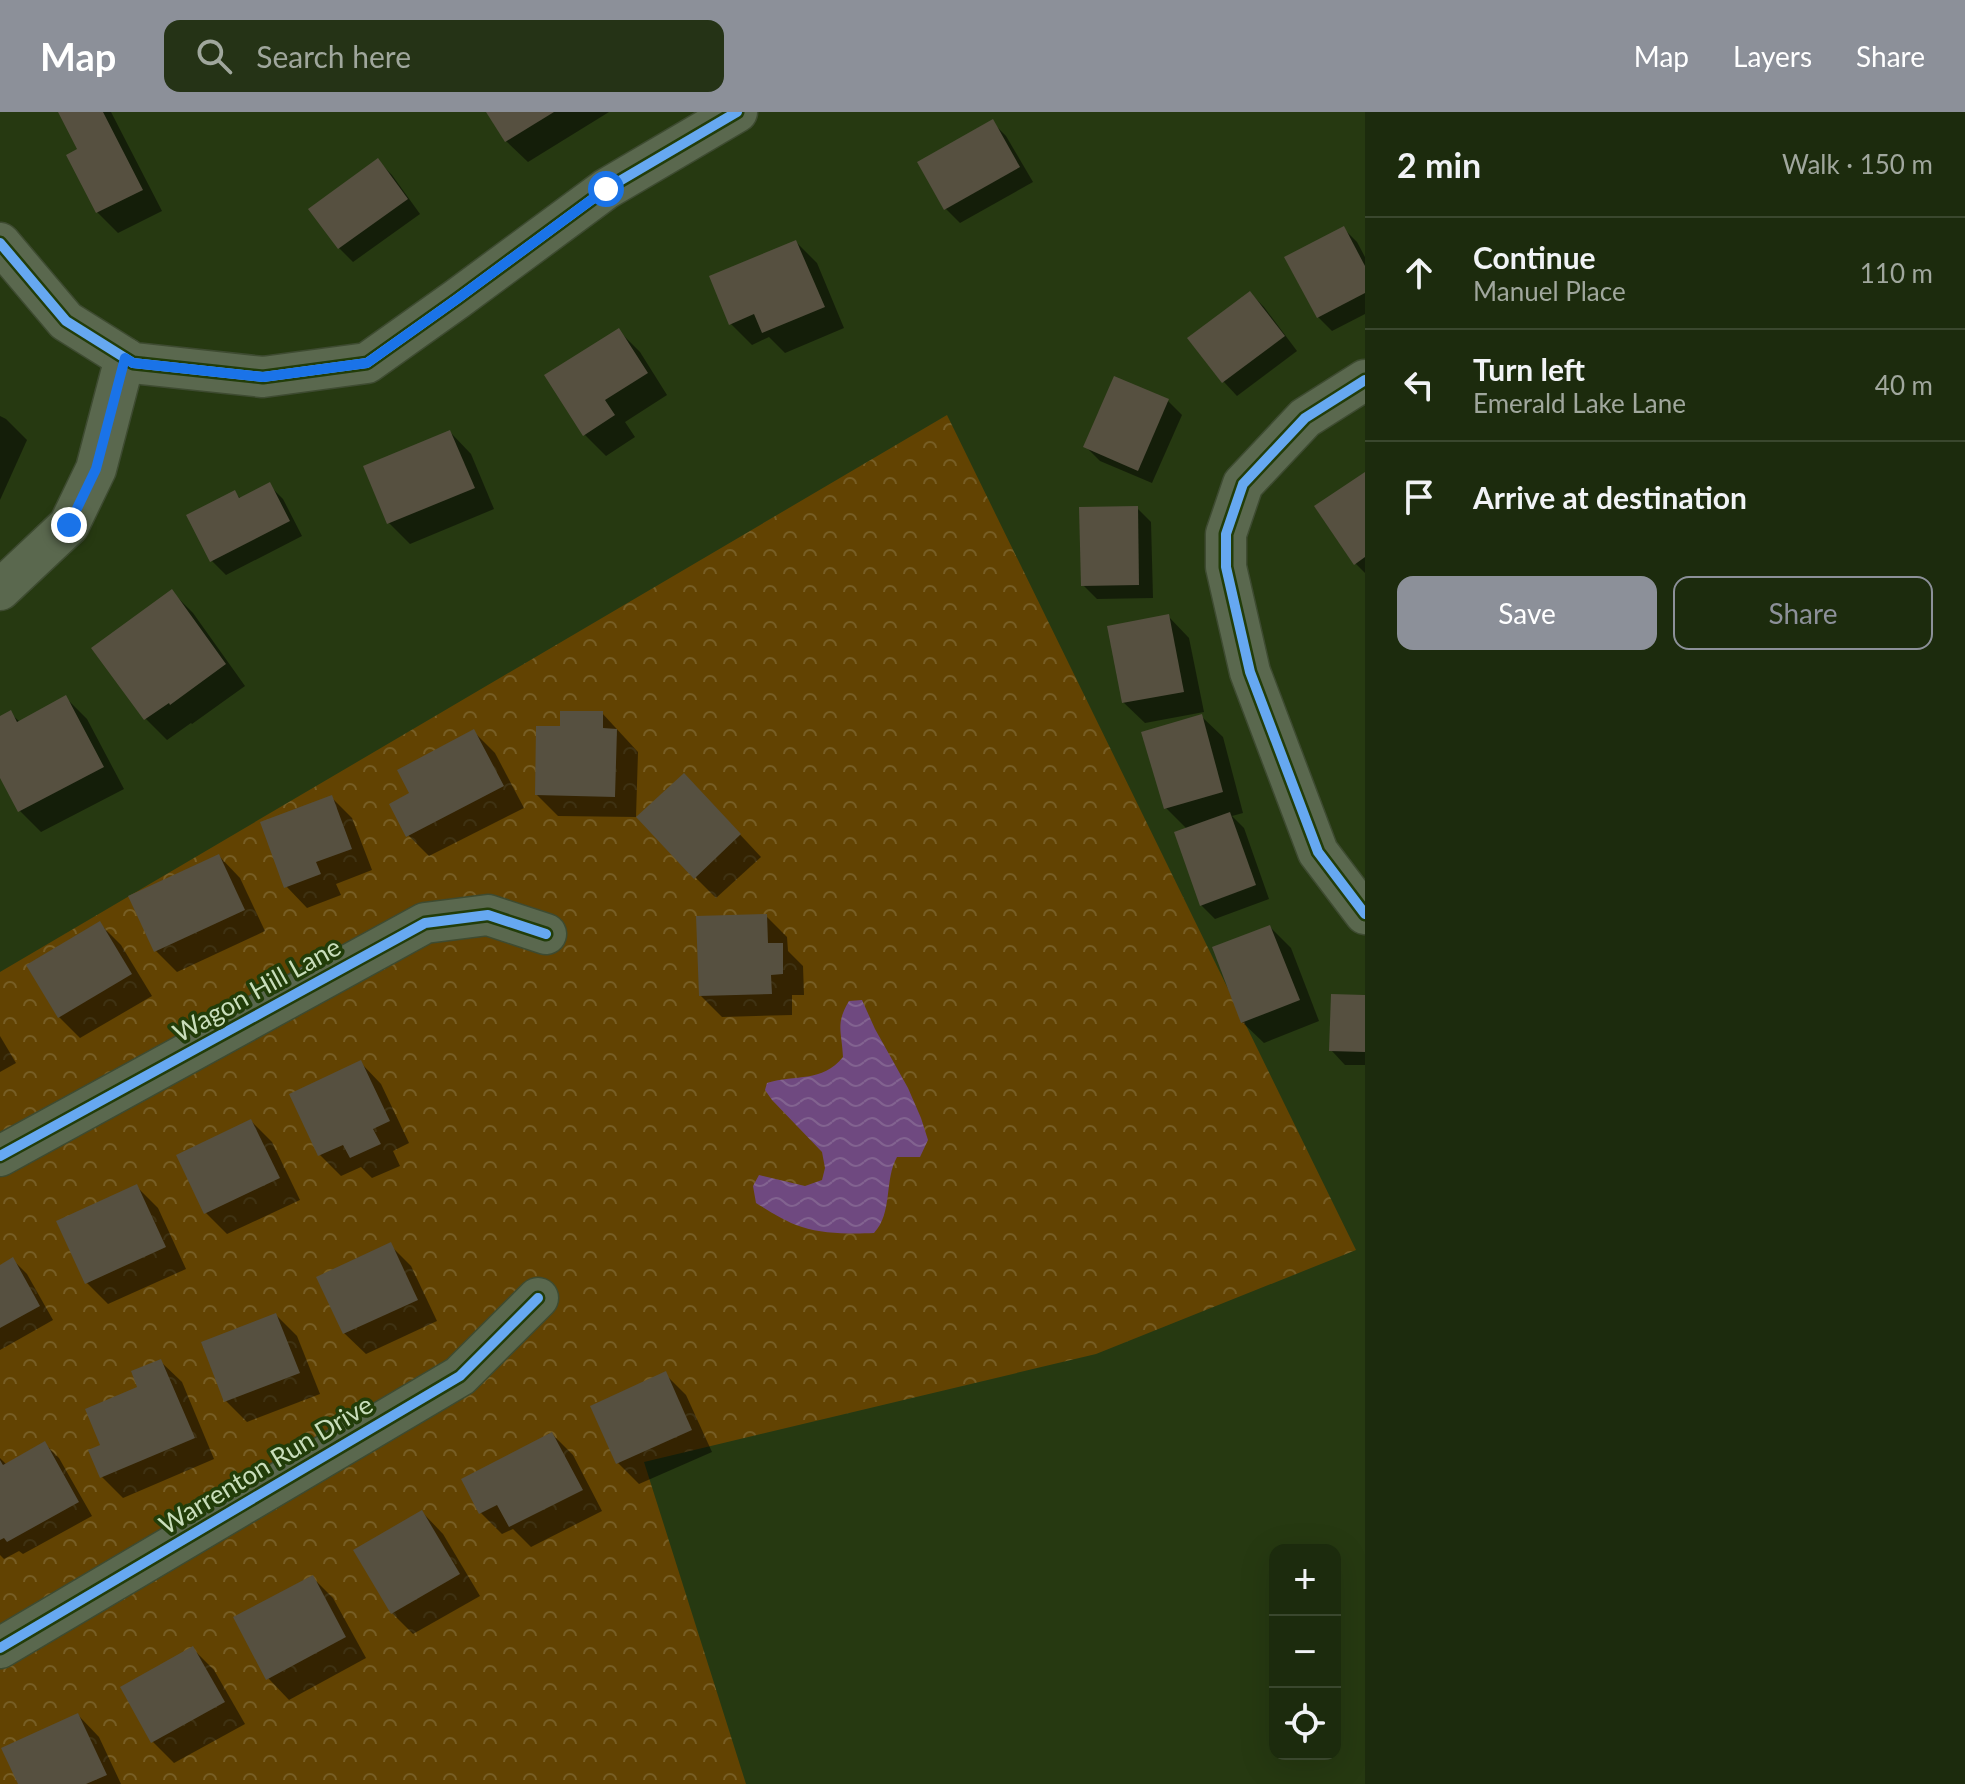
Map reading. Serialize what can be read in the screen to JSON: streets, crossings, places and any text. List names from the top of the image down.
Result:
{
  "streets": {
    "street": ["Wagon Hill Lane", "Warrenton Run Drive"]
  },
  "page": {
    "header": "Map",
    "search": "Search here",
    "nav": ["Map", "Layers", "Share"],
    "heading": ["2 min", "Walk · 150 m"],
    "list": [
      ["Continue", "Manuel Place", "110 m"],
      ["Turn left", "Emerald Lake Lane", "40 m"],
      "Arrive at destination"
    ],
    "buttons": ["Save", "Share"],
    "map_buttons": ["+", "−"]
  }
}
